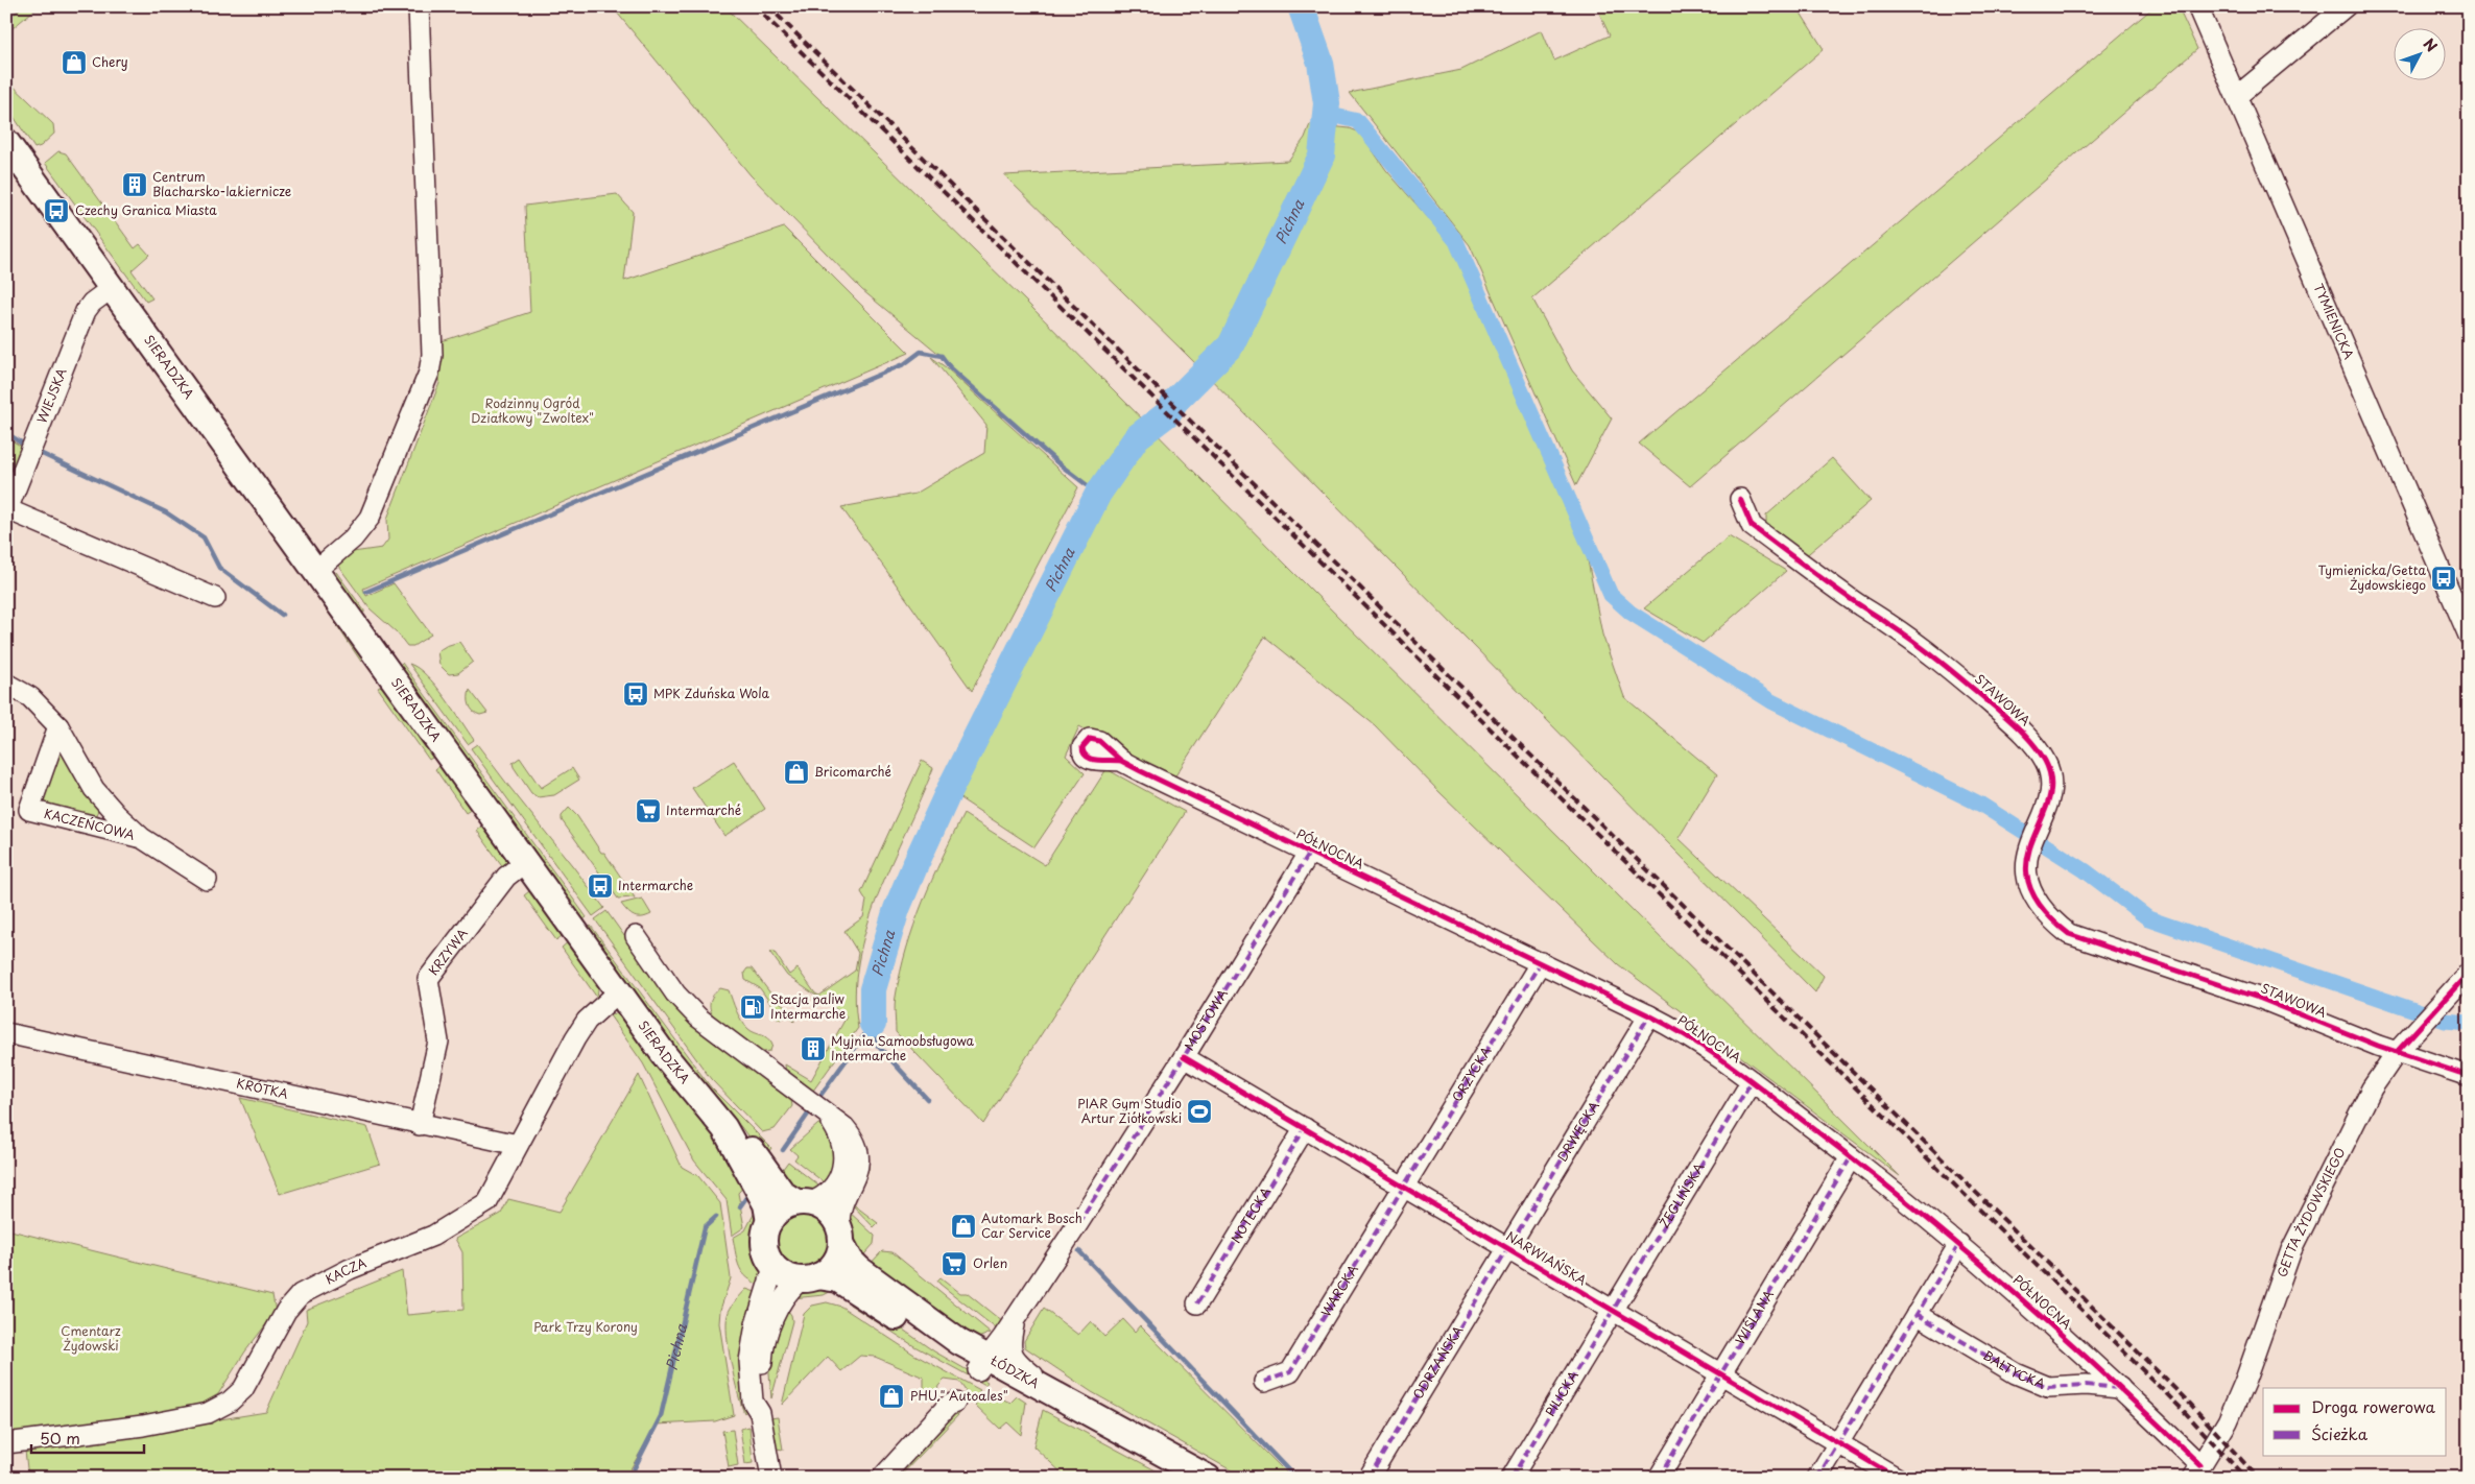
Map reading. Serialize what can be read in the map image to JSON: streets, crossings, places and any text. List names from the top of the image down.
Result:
{
  "streets": {
    "main road": ["SIERADZKA", "ŁÓDZKA"],
    "street": [
      "TYMIENICKA",
      "WIEJSKA",
      "STAWOWA",
      "KACZEŃCOWA",
      "PÓŁNOCNA",
      "KRZYWA",
      "MOSTOWA",
      "ORZYCKA",
      "KRÓTKA",
      "DRWĘCKA",
      "ŻEGLIŃSKA",
      "GETTA ŻYDOWSKIEGO",
      "NOTECKA",
      "NARWIAŃSKA",
      "KACZA",
      "WARCKA",
      "WIŚLANA",
      "ODRZAŃSKA",
      "BAŁTYCKA",
      "PILICKA"
    ]
  },
  "crossings": [
    ["SIERADZKA", "WIEJSKA"],
    ["SIERADZKA", "KRZYWA"],
    ["SIERADZKA", "KACZA"],
    ["SIERADZKA", "ŁÓDZKA"],
    ["STAWOWA", "GETTA ŻYDOWSKIEGO"],
    ["PÓŁNOCNA", "MOSTOWA"],
    ["PÓŁNOCNA", "ORZYCKA"],
    ["PÓŁNOCNA", "DRWĘCKA"],
    ["PÓŁNOCNA", "ŻEGLIŃSKA"],
    ["PÓŁNOCNA", "GETTA ŻYDOWSKIEGO"],
    ["PÓŁNOCNA", "WIŚLANA"],
    ["PÓŁNOCNA", "BAŁTYCKA"],
    ["KRZYWA", "KRÓTKA"],
    ["MOSTOWA", "NARWIAŃSKA"],
    ["MOSTOWA", "ŁÓDZKA"],
    ["ORZYCKA", "NARWIAŃSKA"],
    ["ORZYCKA", "WARCKA"],
    ["KRÓTKA", "KACZA"],
    ["DRWĘCKA", "NARWIAŃSKA"],
    ["DRWĘCKA", "ODRZAŃSKA"],
    ["ŻEGLIŃSKA", "NARWIAŃSKA"],
    ["ŻEGLIŃSKA", "PILICKA"],
    ["NOTECKA", "NARWIAŃSKA"],
    ["NARWIAŃSKA", "WARCKA"],
    ["NARWIAŃSKA", "WIŚLANA"],
    ["NARWIAŃSKA", "ODRZAŃSKA"],
    ["NARWIAŃSKA", "PILICKA"]
  ],
  "water": ["Pichna"],
  "parks": ["Rodzinny Ogród Działkowy \"Zwoltex\"", "Park Trzy Korony", "Cmentarz Żydowski"],
  "places": {
    "shop": [
      "Chery",
      "Bricomarché",
      "Automark Bosch Car Service",
      "PHU.\" Autoales\""
    ],
    "building": ["Centrum Blacharsko-lakiernicze", "Myjnia Samoobsługowa Intermarche"],
    "bus stop": [
      "Czechy Granica Miasta",
      "Tymienicka/Getta Żydowskiego",
      "MPK Zduńska Wola",
      "Intermarche"
    ],
    "supermarket": ["Intermarché", "Orlen"],
    "fuel station": ["Stacja paliw Intermarche"],
    "sports": ["PIAR Gym Studio Artur Ziółkowski"]
  },
  "legend": ["Droga rowerowa", "Ścieżka"],
  "scale_bar": "50 m",
  "north": "top right"
}
